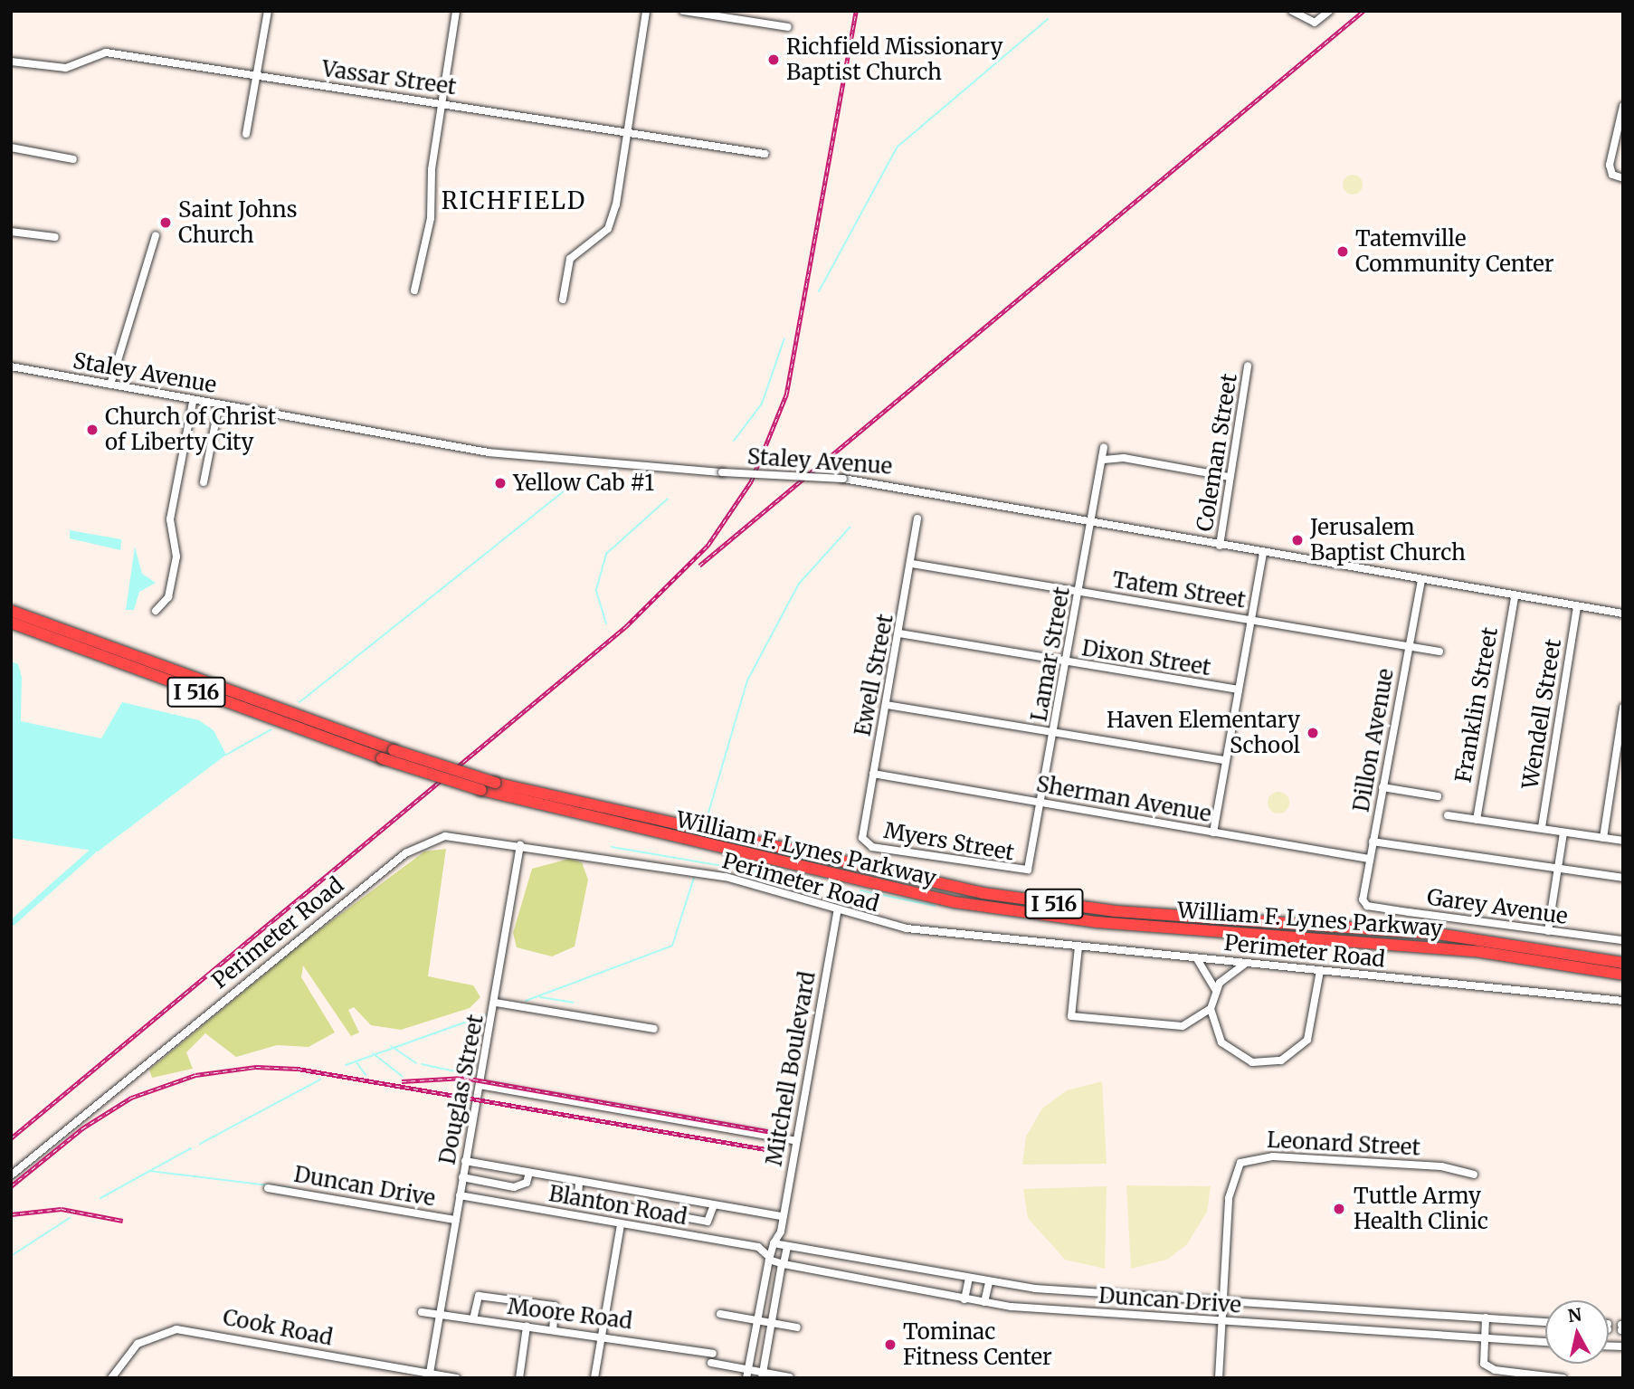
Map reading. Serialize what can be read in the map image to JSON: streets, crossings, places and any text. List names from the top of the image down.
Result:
{
  "streets": {
    "highway": ["I 516", "William F. Lynes Parkway"],
    "street": [
      "Vassar Street",
      "Staley Avenue",
      "Coleman Street",
      "Tatem Street",
      "Lamar Street",
      "Dixon Street",
      "Ewell Street",
      "Franklin Street",
      "Wendell Street",
      "Dillon Avenue",
      "Sherman Avenue",
      "Myers Street",
      "Perimeter Road",
      "Garey Avenue",
      "Mitchell Boulevard",
      "Douglas Street",
      "Leonard Street",
      "Duncan Drive",
      "Blanton Road",
      "Moore Road",
      "Cook Road"
    ]
  },
  "crossings": [
    ["Staley Avenue", "Coleman Street"],
    ["Staley Avenue", "Lamar Street"],
    ["Staley Avenue", "Franklin Street"],
    ["Staley Avenue", "Wendell Street"],
    ["Staley Avenue", "Dillon Avenue"],
    ["Tatem Street", "Lamar Street"],
    ["Tatem Street", "Ewell Street"],
    ["Tatem Street", "Dillon Avenue"],
    ["Lamar Street", "Dixon Street"],
    ["Lamar Street", "Sherman Avenue"],
    ["Lamar Street", "Myers Street"],
    ["Dixon Street", "Ewell Street"],
    ["Ewell Street", "Sherman Avenue"],
    ["Ewell Street", "Myers Street"],
    ["Dillon Avenue", "Sherman Avenue"],
    ["Dillon Avenue", "Garey Avenue"],
    ["Perimeter Road", "Mitchell Boulevard"],
    ["Perimeter Road", "Douglas Street"],
    ["Mitchell Boulevard", "Duncan Drive"],
    ["Mitchell Boulevard", "Blanton Road"],
    ["Douglas Street", "Duncan Drive"],
    ["Douglas Street", "Blanton Road"],
    ["Douglas Street", "Moore Road"],
    ["Douglas Street", "Cook Road"],
    ["Leonard Street", "Duncan Drive"],
    ["Duncan Drive", "Blanton Road"]
  ],
  "districts": ["RICHFIELD"],
  "places": [
    "Richfield Missionary Baptist Church",
    "Saint Johns Church",
    "Tatemville Community Center",
    "Church of Christ of Liberty City",
    "Yellow Cab #1",
    "Jerusalem Baptist Church",
    "Haven Elementary School",
    "Tuttle Army Health Clinic",
    "Tominac Fitness Center"
  ],
  "north": "top"
}
